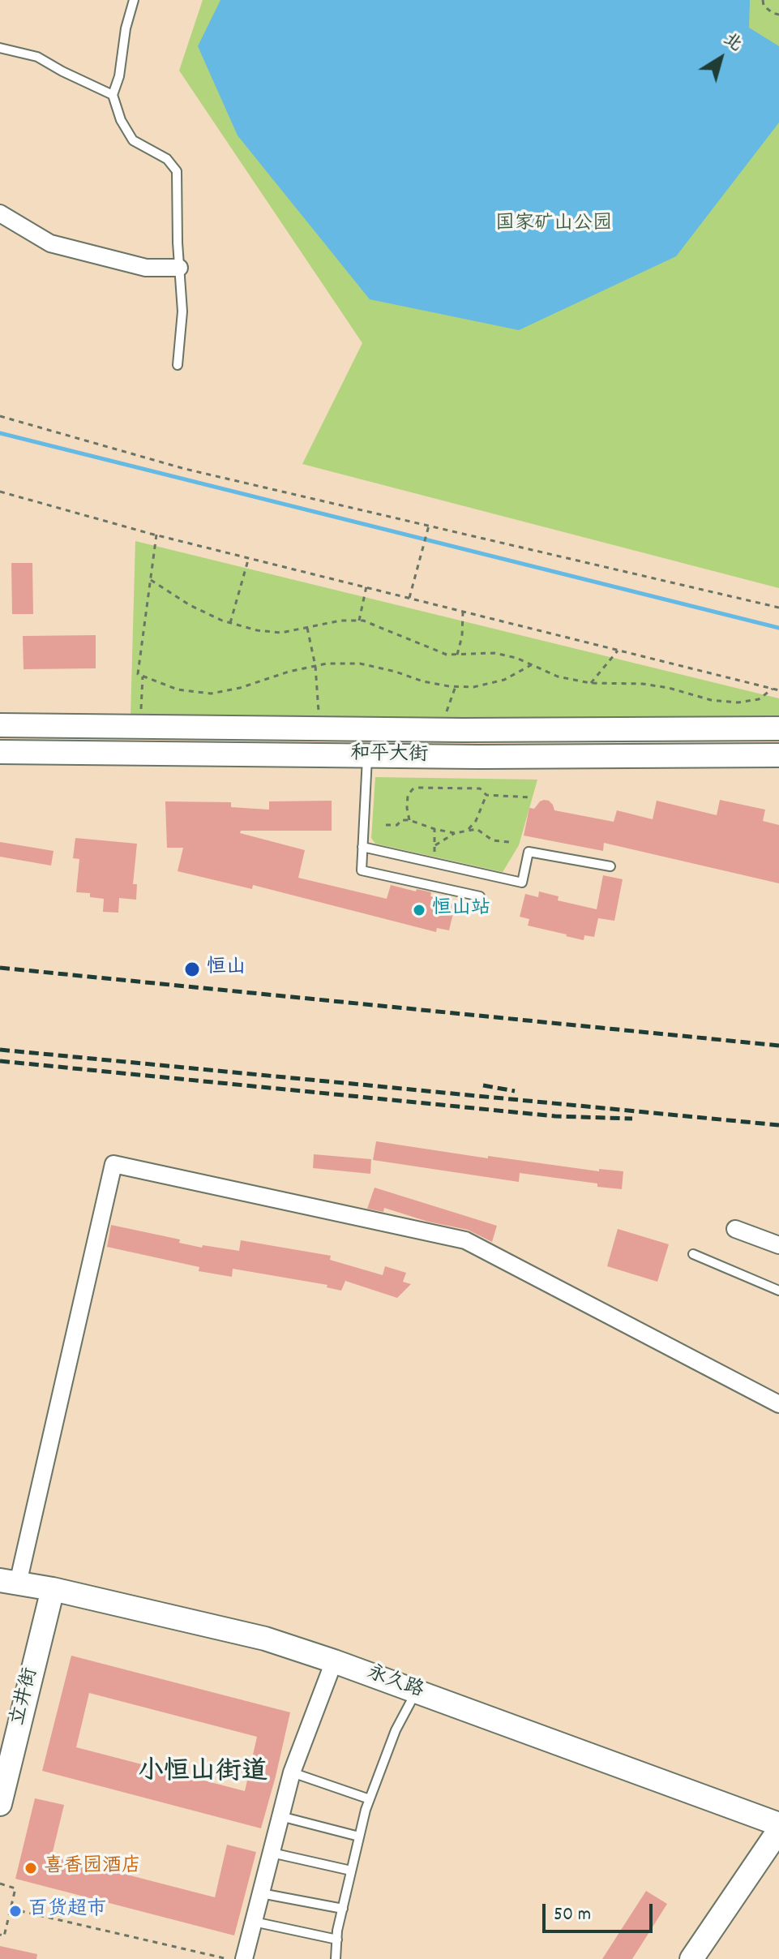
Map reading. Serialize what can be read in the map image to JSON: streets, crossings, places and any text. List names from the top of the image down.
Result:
{
  "streets": {
    "main road": ["和平大街", "永久路", "立井街"]
  },
  "crossings": [
    ["永久路", "立井街"]
  ],
  "districts": ["小恒山街道"],
  "parks": ["国家矿山公园"],
  "places": [
    "恒山站",
    "恒山",
    "喜香园酒店",
    "百货超市"
  ],
  "scale_bar": "50 m",
  "north": "top right"
}
